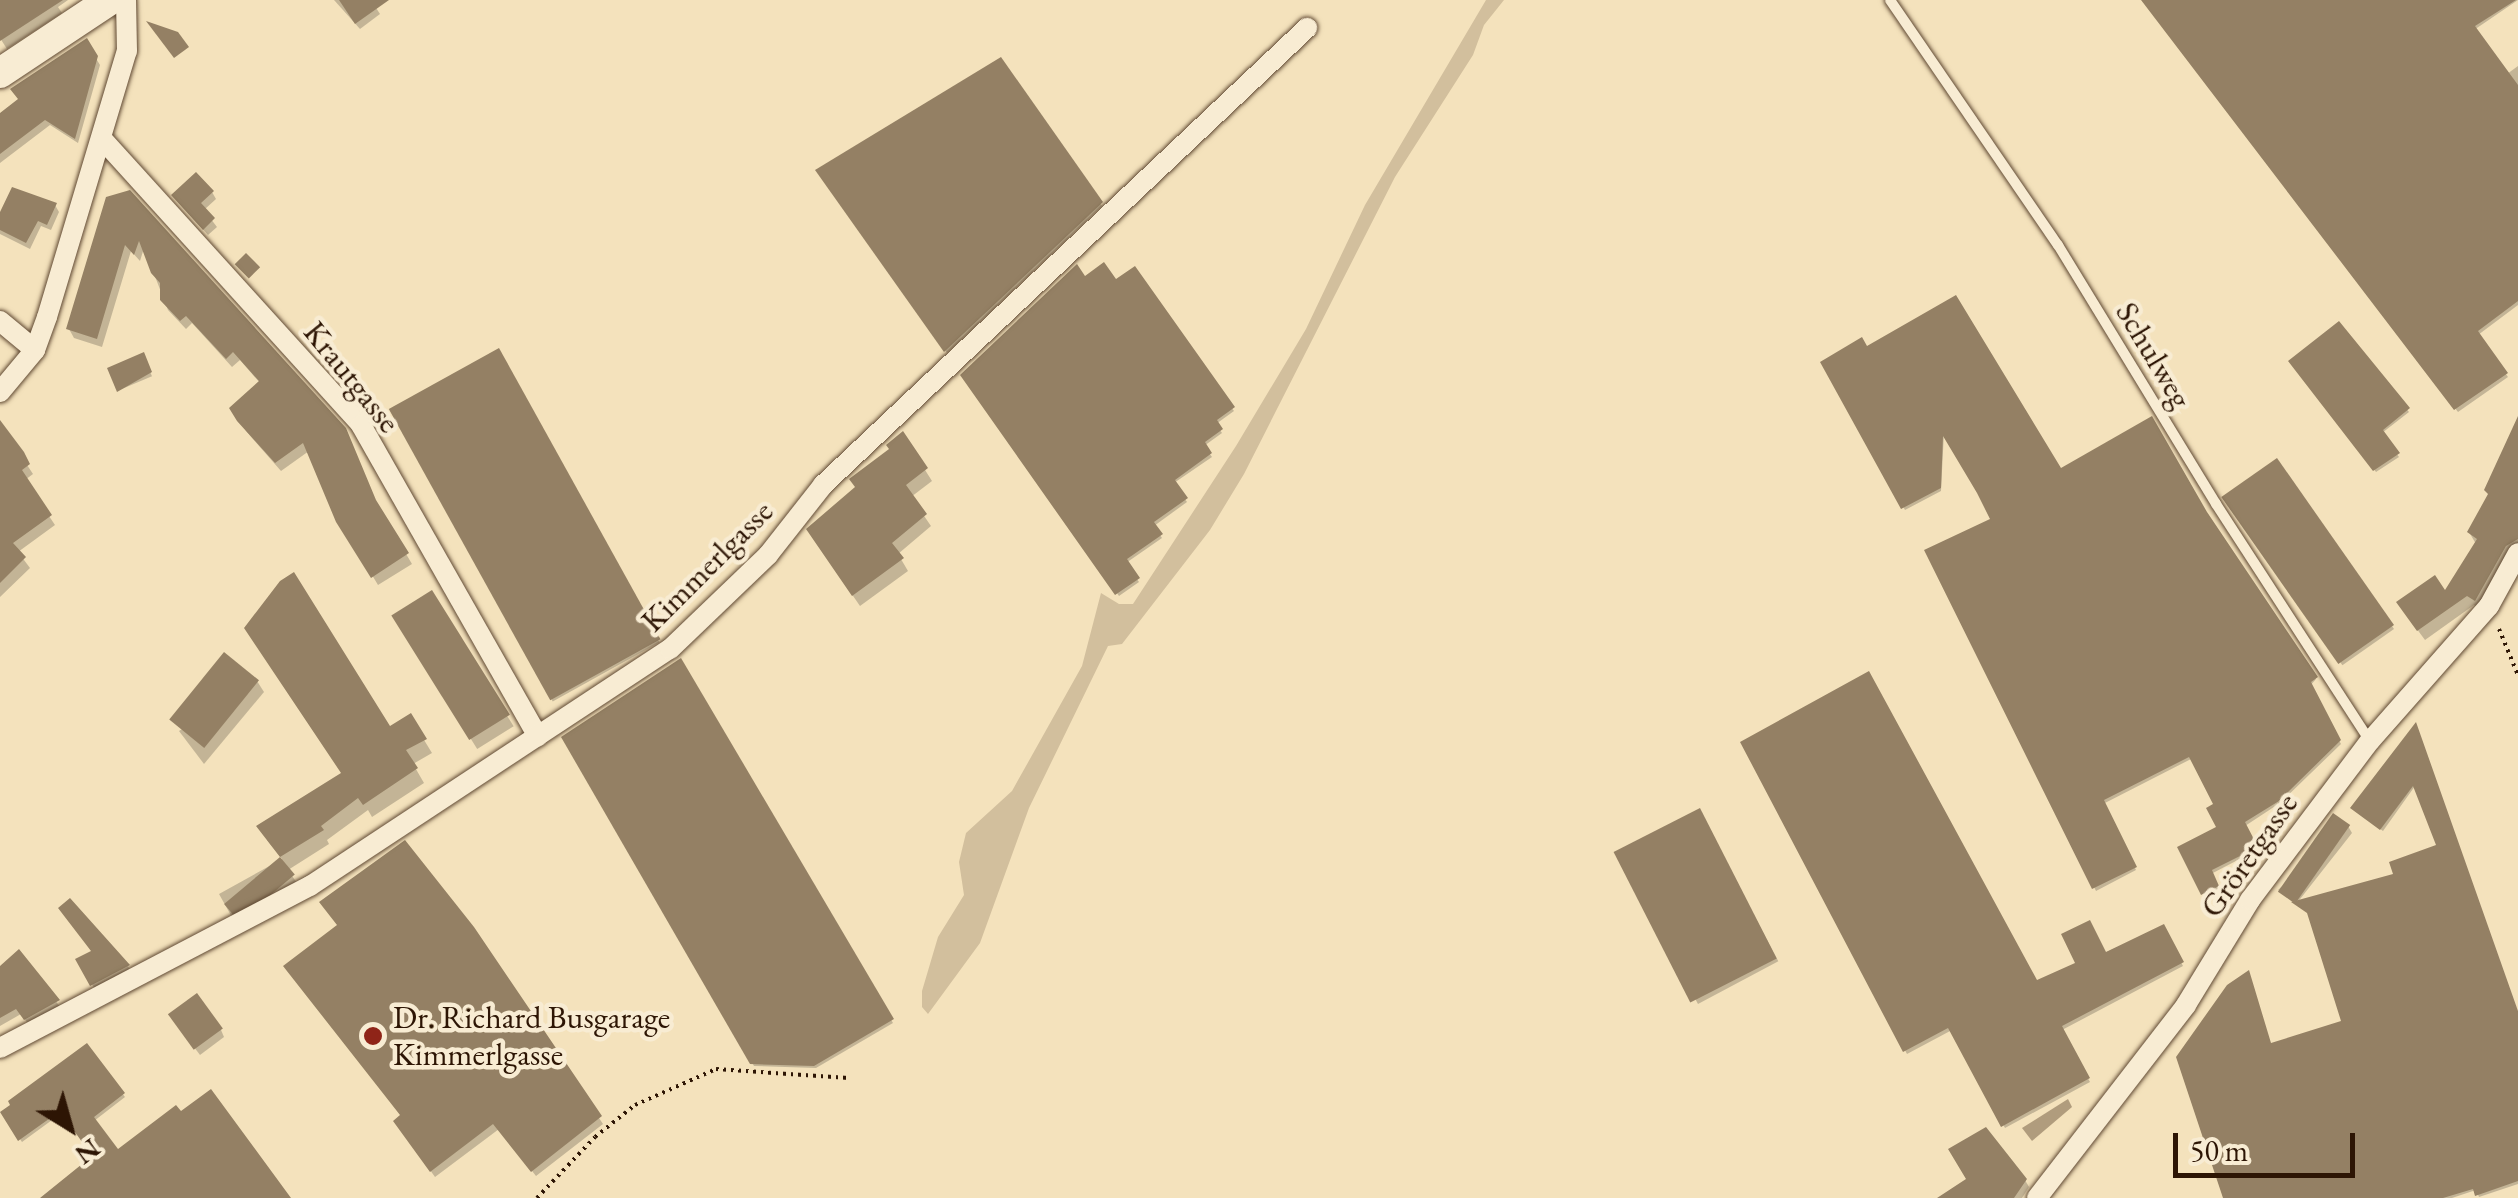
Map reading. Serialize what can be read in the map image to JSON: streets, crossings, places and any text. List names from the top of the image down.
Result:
{
  "streets": {
    "street": ["Krautgasse", "Kimmerlgasse", "Gröretgasse"],
    "lane": ["Schulweg"]
  },
  "crossings": [
    ["Schulweg", "Gröretgasse"],
    ["Krautgasse", "Kimmerlgasse"]
  ],
  "places": ["Dr. Richard Busgarage Kimmerlgasse"],
  "scale_bar": "50 m",
  "north": "bottom right"
}
